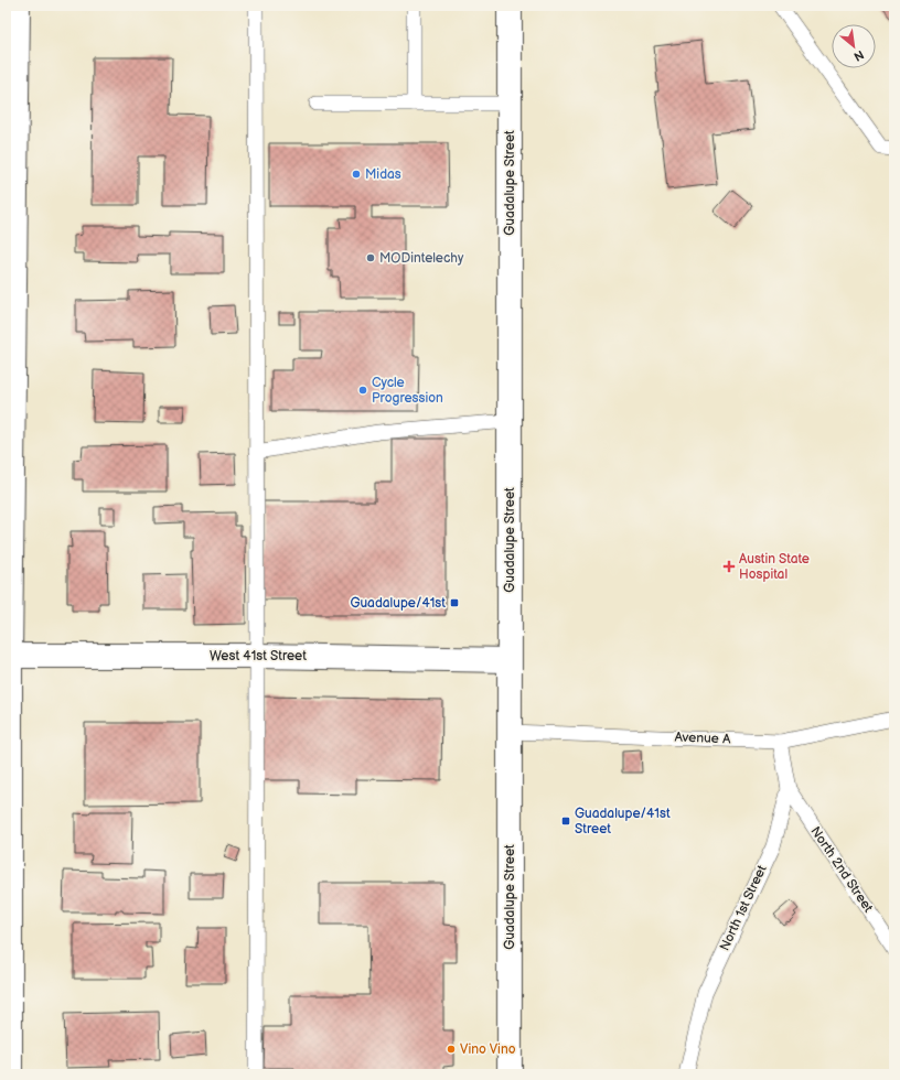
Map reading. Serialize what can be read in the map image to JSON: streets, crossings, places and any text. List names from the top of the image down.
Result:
{
  "streets": {
    "street": ["Guadalupe Street", "West 41st Street"],
    "lane": ["Avenue A", "North 2nd Street", "North 1st Street"]
  },
  "crossings": [
    ["Guadalupe Street", "West 41st Street"],
    ["Guadalupe Street", "Avenue A"],
    ["Avenue A", "North 1st Street"],
    ["North 2nd Street", "North 1st Street"]
  ],
  "places": {
    "other": [
      "Midas",
      "MODintelechy",
      "Cycle Progression",
      "Vino Vino"
    ],
    "health": ["Austin State Hospital"],
    "transit": ["Guadalupe/41st", "Guadalupe/41st Street"]
  },
  "north": "bottom right"
}
